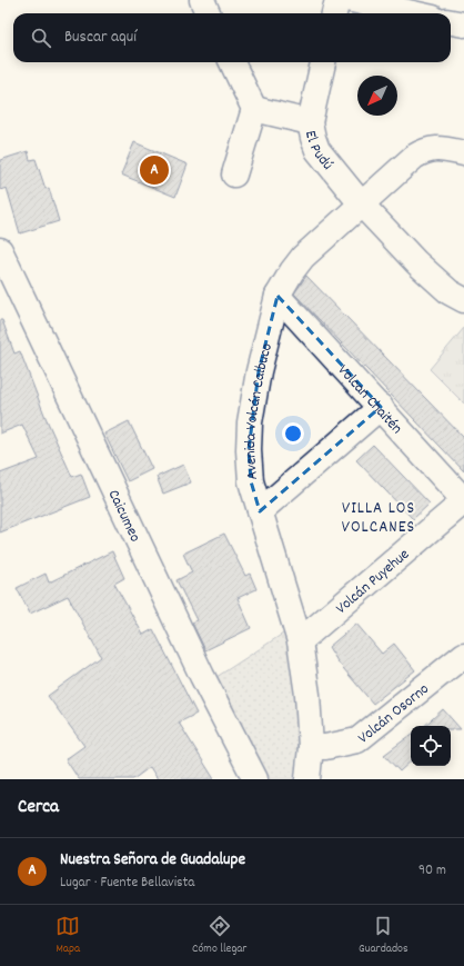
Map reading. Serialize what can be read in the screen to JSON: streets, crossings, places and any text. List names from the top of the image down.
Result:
{
  "streets": {
    "street": [
      "El Pudú",
      "Volcan Chaitén",
      "Avenida Volcán Calbuco",
      "Caicumeo",
      "Volcán Puyehue",
      "Volcán Osorno"
    ]
  },
  "crossings": [
    ["El Pudú", "Avenida Volcán Calbuco"],
    ["Volcan Chaitén", "Avenida Volcán Calbuco"],
    ["Volcan Chaitén", "Volcán Puyehue"],
    ["Avenida Volcán Calbuco", "Volcán Puyehue"],
    ["Avenida Volcán Calbuco", "Volcán Osorno"]
  ],
  "districts": ["VILLA LOS VOLCANES"],
  "north": "bottom left",
  "page": {
    "search": "Buscar aquí",
    "pins": "A",
    "heading": "Cerca",
    "list": [
      {
        "mark": "A",
        "name": "Nuestra Señora de Guadalupe",
        "note": "Lugar · Fuente Bellavista",
        "value": "90 m"
      }
    ],
    "nav": ["Mapa", "Cómo llegar", "Guardados"]
  }
}
